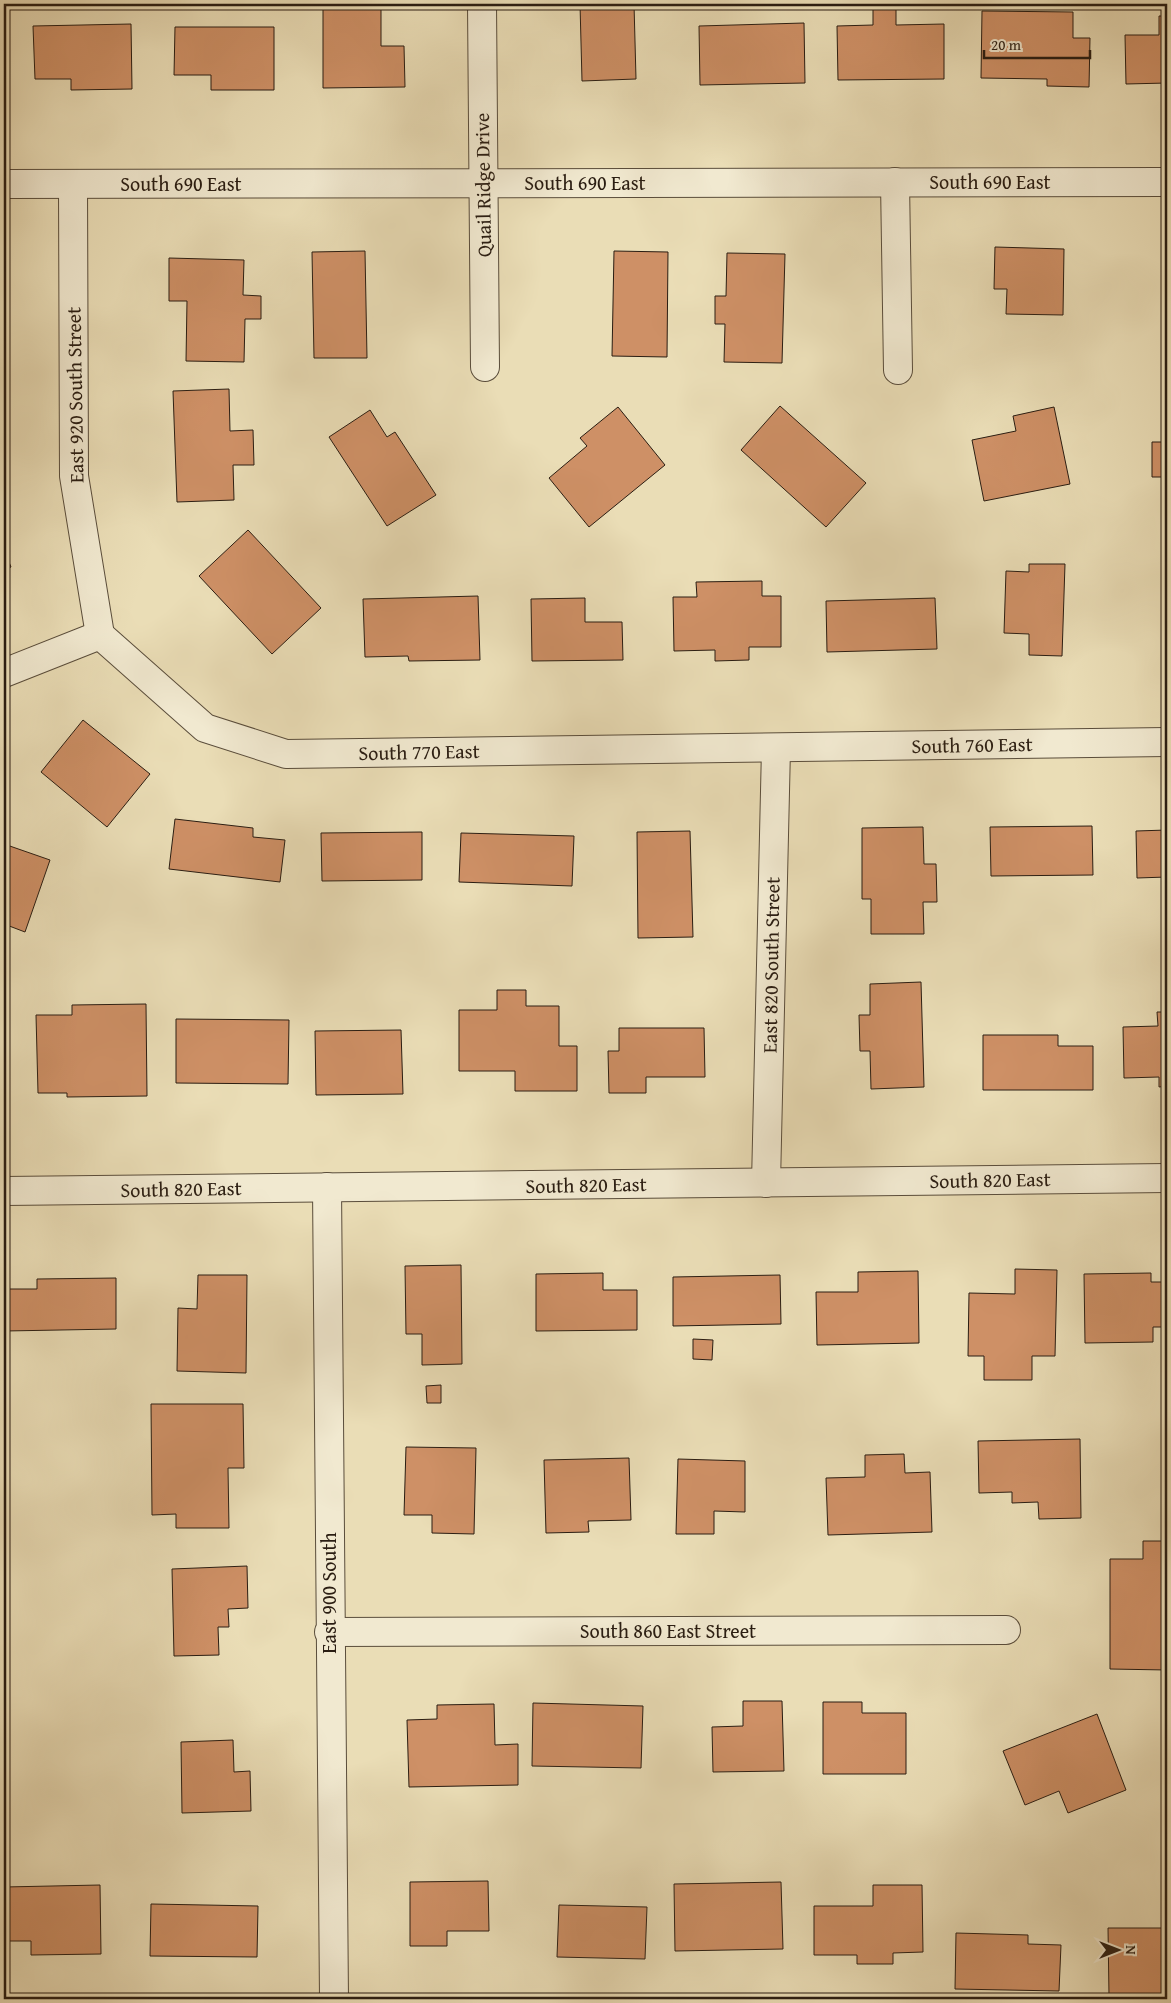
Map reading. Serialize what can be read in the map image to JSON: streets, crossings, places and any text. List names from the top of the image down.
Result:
{
  "streets": {
    "street": [
      "South 690 East",
      "Quail Ridge Drive",
      "East 920 South Street",
      "South 760 East",
      "South 770 East",
      "East 820 South Street",
      "South 820 East",
      "East 900 South",
      "South 860 East Street"
    ]
  },
  "crossings": [
    ["South 690 East", "Quail Ridge Drive"],
    ["South 690 East", "East 920 South Street"],
    ["East 920 South Street", "South 770 East"],
    ["South 760 East", "South 770 East"],
    ["South 760 East", "East 820 South Street"],
    ["South 770 East", "East 820 South Street"],
    ["East 820 South Street", "South 820 East"],
    ["South 820 East", "East 900 South"],
    ["East 900 South", "South 860 East Street"]
  ],
  "scale_bar": "20 m",
  "north": "right"
}
